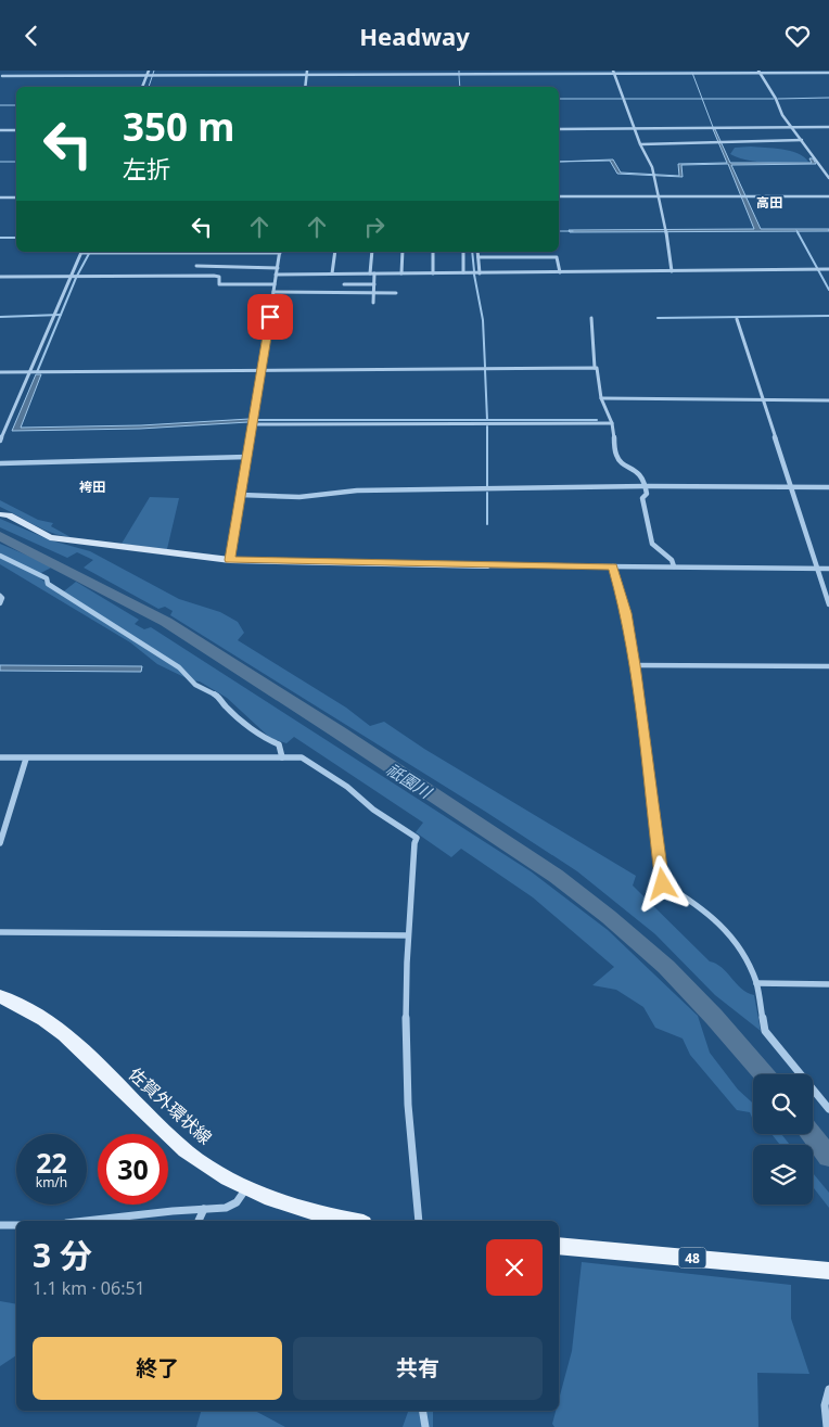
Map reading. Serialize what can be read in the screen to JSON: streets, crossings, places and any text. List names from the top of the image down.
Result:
{
  "streets": {
    "main road": ["佐賀外環状線", "48"]
  },
  "districts": ["高田", "袴田"],
  "water": ["祇園川"],
  "page": {
    "header": "Headway",
    "turn": ["350 m", "左折"],
    "speed": "22 km/h",
    "limit": "30",
    "heading": ["3 分", "1.1 km · 06:51"],
    "buttons": ["終了", "共有"]
  }
}
